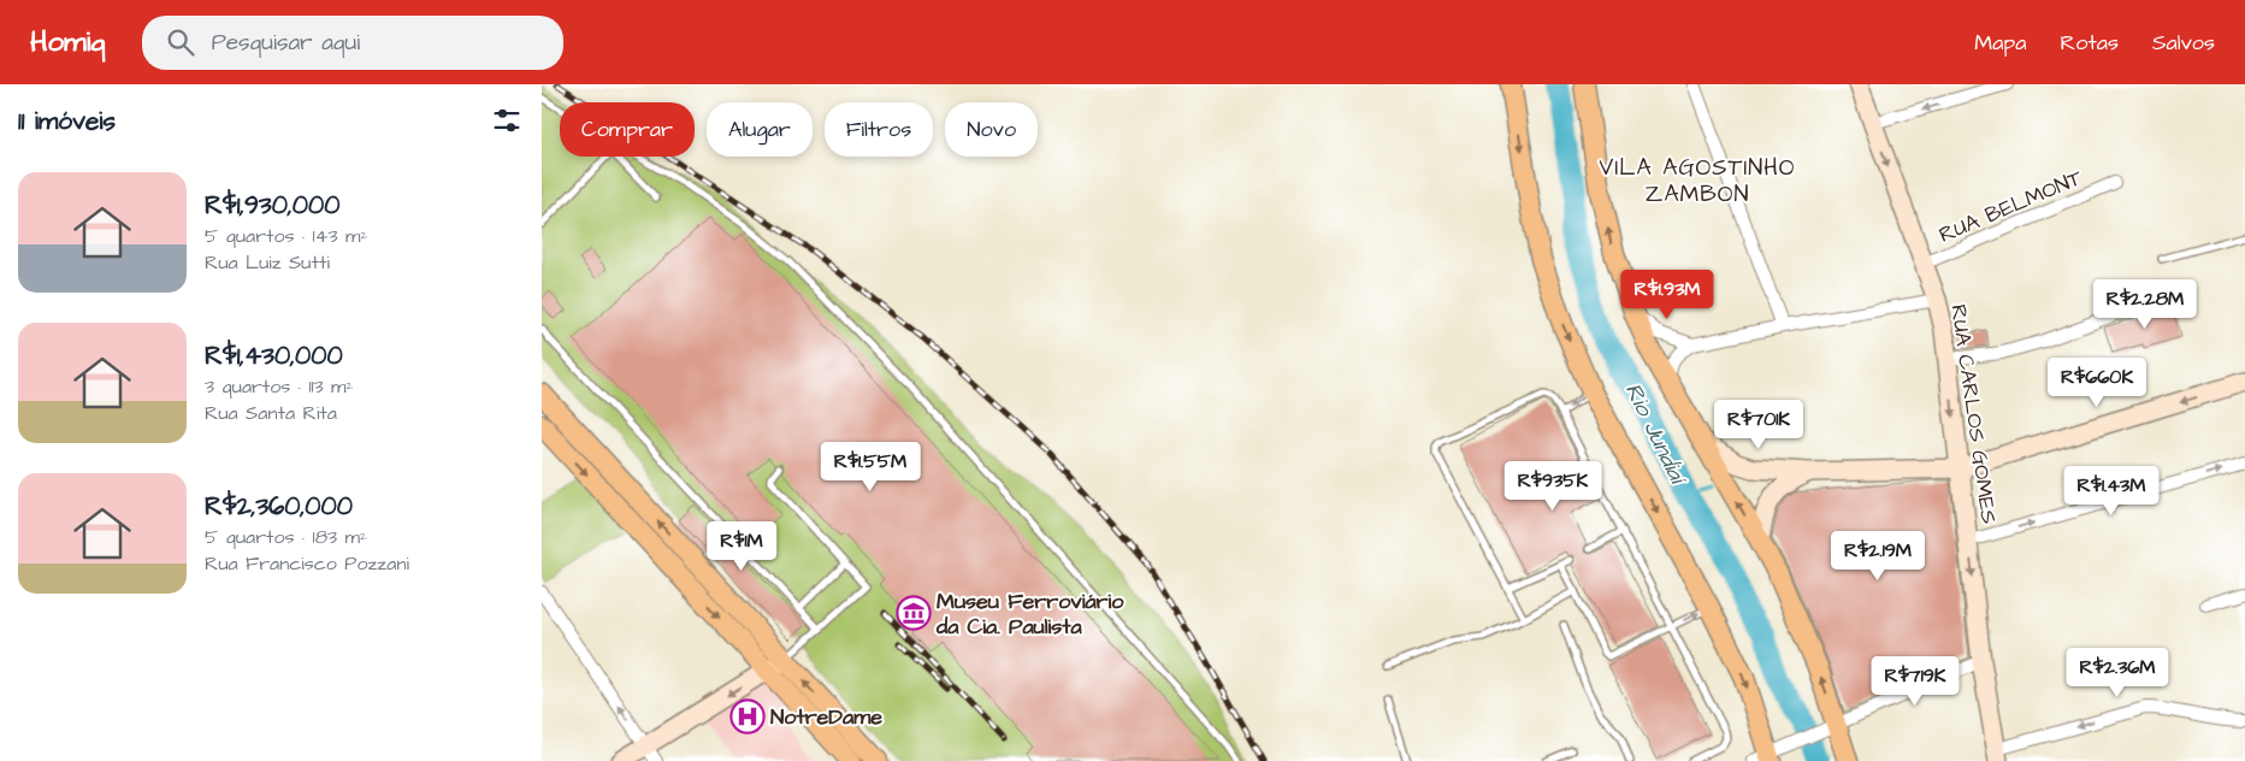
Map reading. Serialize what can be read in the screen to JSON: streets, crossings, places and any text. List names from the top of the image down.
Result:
{
  "streets": {
    "street": ["RUA BELMONT", "RUA CARLOS GOMES"]
  },
  "crossings": [
    ["RUA BELMONT", "RUA CARLOS GOMES"]
  ],
  "districts": ["VILA AGOSTINHO ZAMBON"],
  "water": ["Rio Jundiaí"],
  "places": {
    "museum": ["Museu Ferroviário da Cia. Paulista"],
    "hospital": ["NotreDame"]
  },
  "page": {
    "header": "Homiq",
    "search": "Pesquisar aqui",
    "nav": ["Mapa", "Rotas", "Salvos"],
    "heading": "11 imóveis",
    "chip": [
      "Comprar",
      "Alugar",
      "Filtros",
      "Novo"
    ],
    "list": [
      {
        "name": "R$1,930,000",
        "note": "5 quartos · 143 m² · Rua Luiz Sutti"
      },
      {
        "name": "R$1,430,000",
        "note": "3 quartos · 113 m² · Rua Santa Rita"
      },
      {
        "name": "R$2,360,000",
        "note": "5 quartos · 183 m² · Rua Francisco Pozzani"
      }
    ],
    "price": [
      "R$1.93M",
      "R$2.28M",
      "R$660K",
      "R$701K",
      "R$1.55M",
      "R$935K",
      "R$1.43M",
      "R$1M",
      "R$2.19M",
      "R$2.36M",
      "R$719K"
    ]
  }
}
